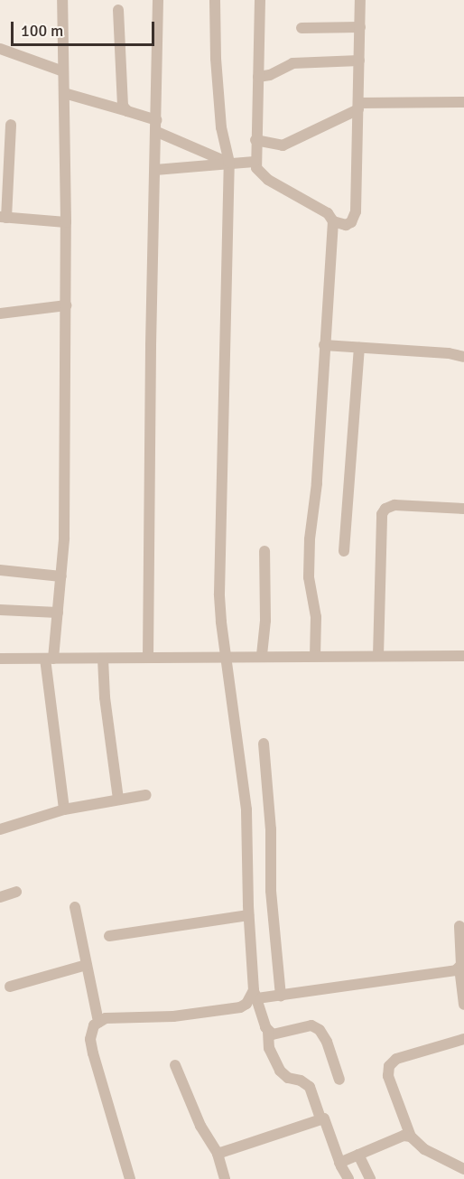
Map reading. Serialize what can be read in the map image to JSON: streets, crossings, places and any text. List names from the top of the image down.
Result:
{
  "scale_bar": "100 m"
}
